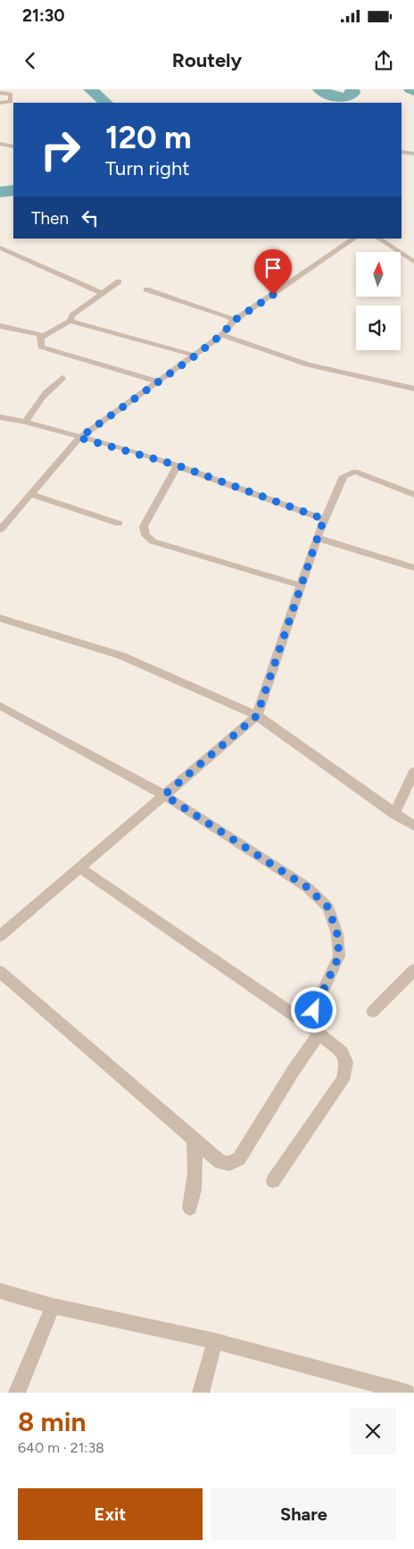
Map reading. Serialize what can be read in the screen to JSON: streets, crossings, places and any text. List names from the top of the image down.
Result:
{
  "north": "top",
  "page": {
    "status": "21:30",
    "header": "Routely",
    "turn": ["120 m", "Turn right"],
    "then": "Then",
    "heading": ["8 min", "640 m · 21:38"],
    "buttons": ["Exit", "Share"]
  }
}
